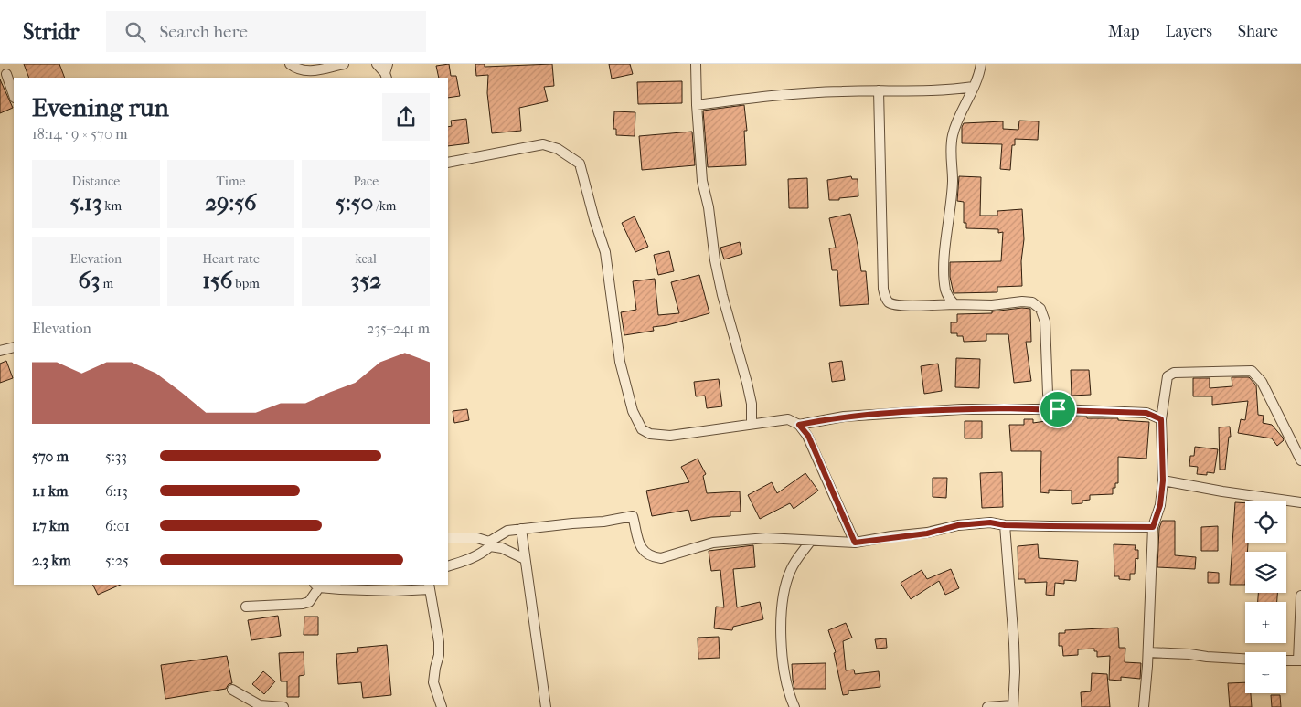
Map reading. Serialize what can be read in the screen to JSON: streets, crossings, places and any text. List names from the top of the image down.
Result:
{
  "page": {
    "header": "Stridr",
    "search": "Search here",
    "nav": ["Map", "Layers", "Share"],
    "heading": ["Evening run", "18:14 · 9 × 570 m"],
    "stats": [
      ["Distance", "5.13 km"],
      ["Time", "29:56"],
      ["Pace", "5:50 /km"],
      ["Elevation", "63 m"],
      ["Heart rate", "156 bpm"],
      ["kcal", "352"]
    ],
    "chart": ["Elevation", "235–241 m"],
    "list": [
      {
        "name": "570 m",
        "note": "5:33"
      },
      {
        "name": "1.1 km",
        "note": "6:13"
      },
      {
        "name": "1.7 km",
        "note": "6:01"
      },
      {
        "name": "2.3 km",
        "note": "5:25"
      }
    ],
    "map_buttons": ["+", "−"]
  }
}
